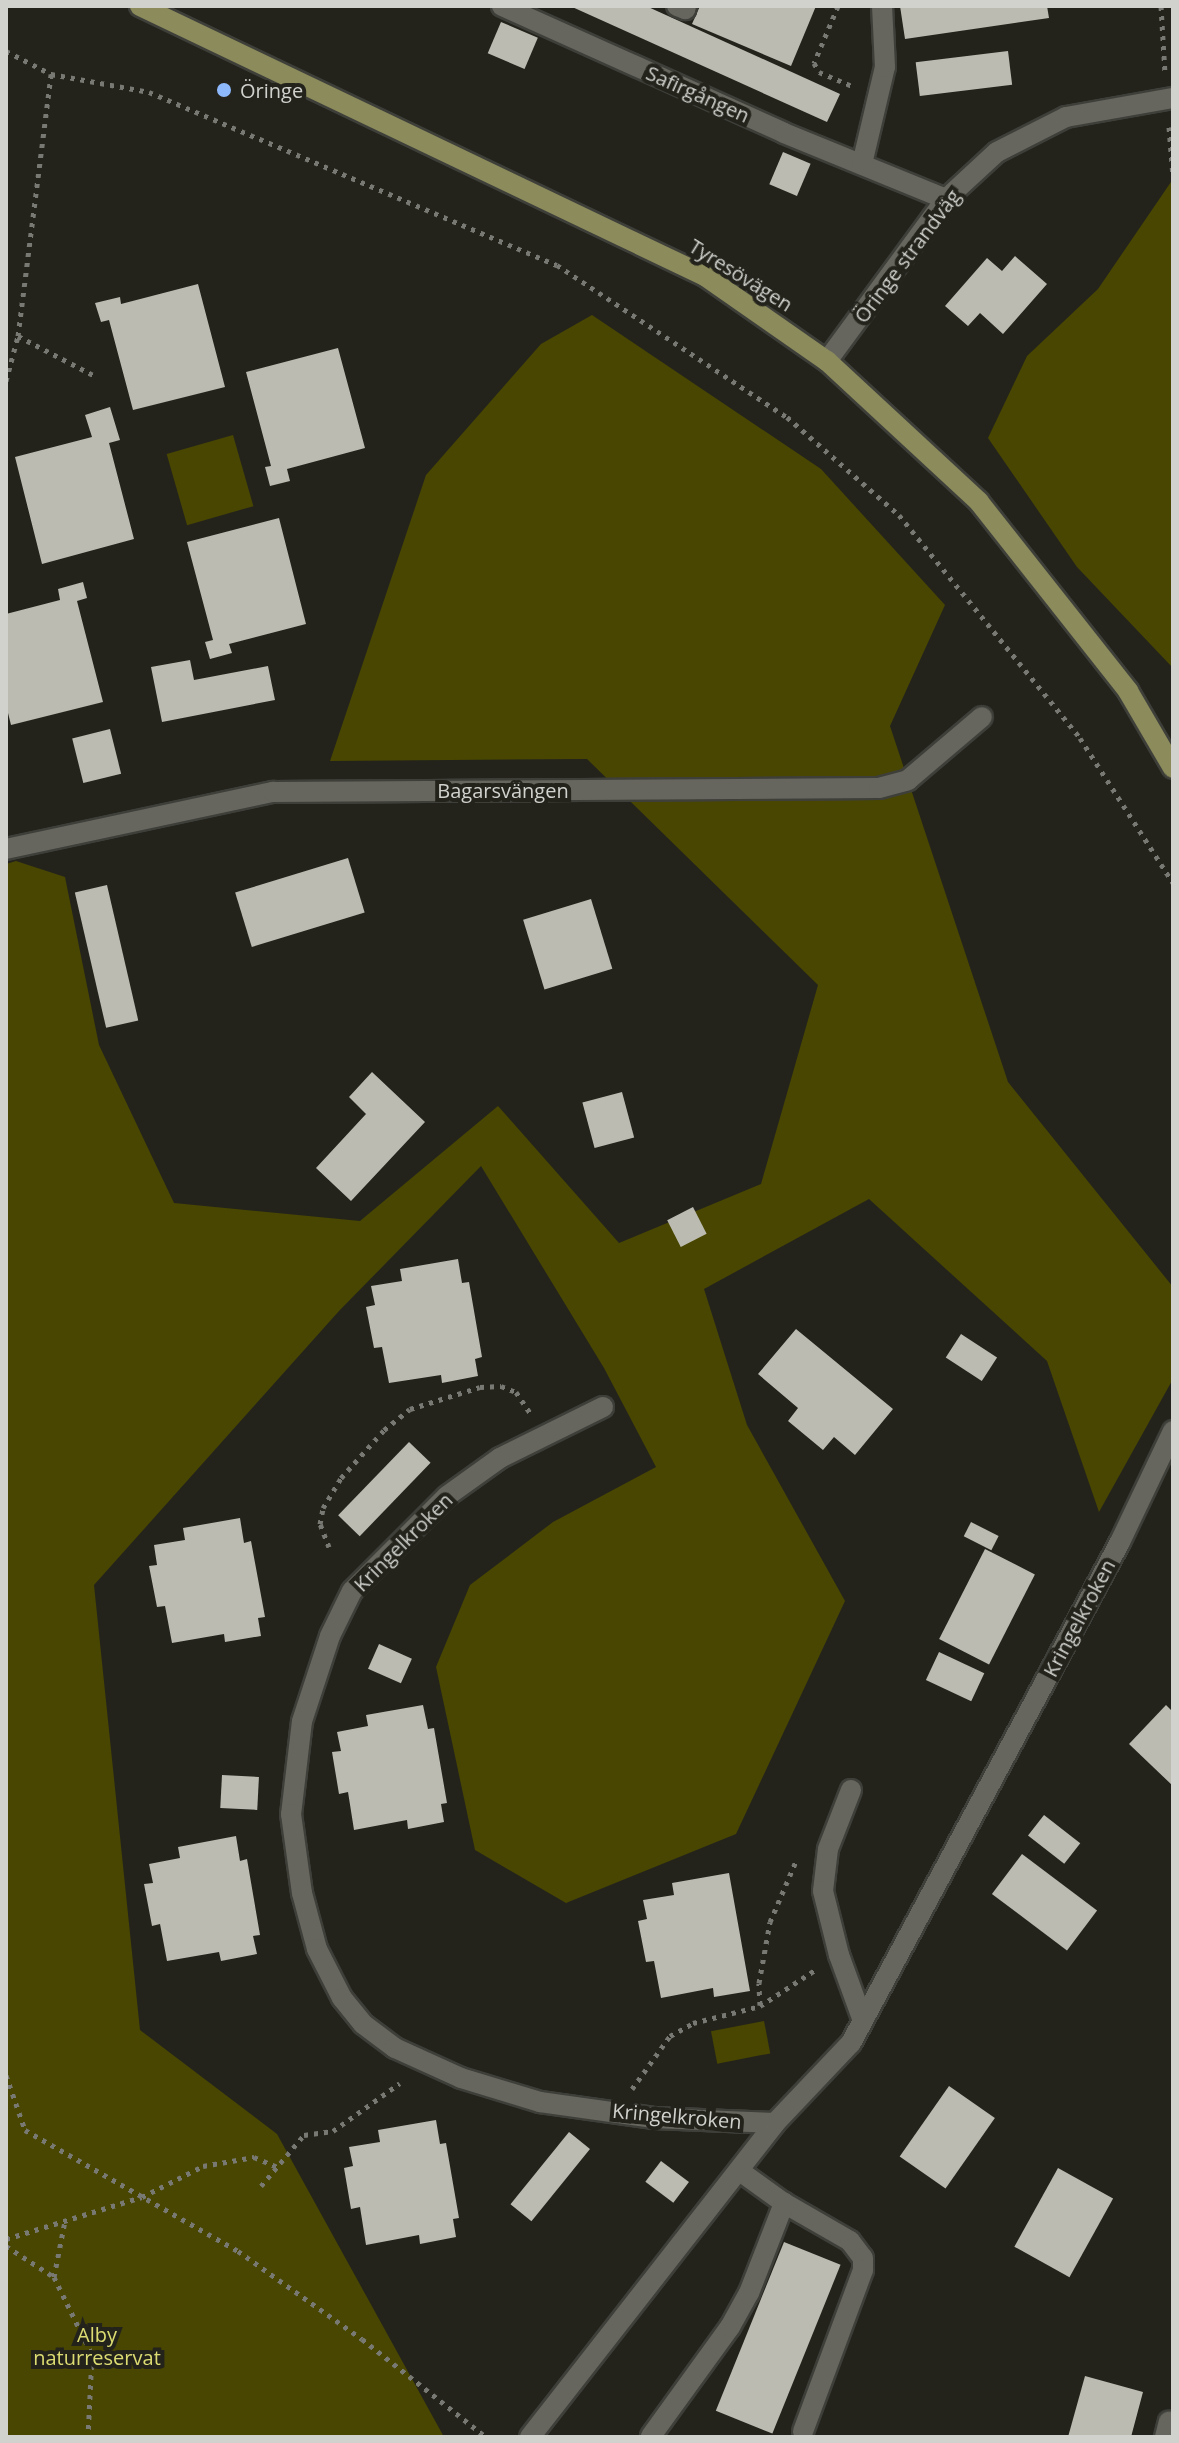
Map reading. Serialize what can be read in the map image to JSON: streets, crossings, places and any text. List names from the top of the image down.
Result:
{
  "streets": {
    "main road": ["Tyresövägen"],
    "street": [
      "Safirgången",
      "Öringe strandväg",
      "Bagarsvängen",
      "Kringelkroken"
    ]
  },
  "crossings": [
    ["Safirgången", "Öringe strandväg"],
    ["Öringe strandväg", "Tyresövägen"]
  ],
  "parks": ["Alby naturreservat"],
  "places": ["Öringe"]
}
